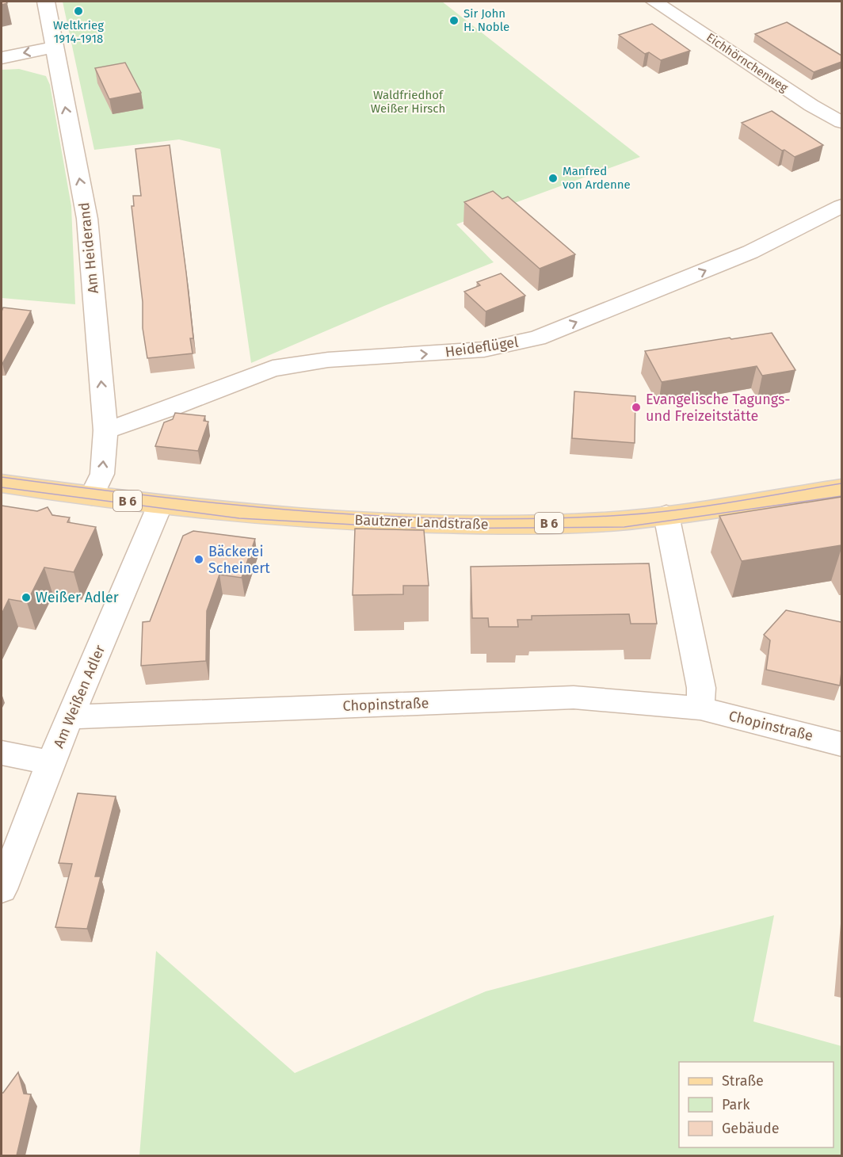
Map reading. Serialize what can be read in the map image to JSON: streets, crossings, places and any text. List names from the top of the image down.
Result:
{
  "streets": {
    "main road": ["B 6", "Bautzner Landstraße"],
    "street": [
      "Eichhörnchenweg",
      "Am Heiderand",
      "Heideflügel",
      "Am Weißen Adler",
      "Chopinstraße"
    ]
  },
  "crossings": [
    ["Am Heiderand", "Heideflügel"],
    ["Am Heiderand", "Bautzner Landstraße"],
    ["Bautzner Landstraße", "Am Weißen Adler"],
    ["Am Weißen Adler", "Chopinstraße"]
  ],
  "one_way": ["Am Heiderand", "Heideflügel"],
  "parks": ["Waldfriedhof Weißer Hirsch"],
  "places": [
    "Weltkrieg 1914-1918",
    "Sir John H. Noble",
    "Manfred von Ardenne",
    "Evangelische Tagungs- und Freizeitstätte",
    "Bäckerei Scheinert",
    "Weißer Adler"
  ],
  "legend": ["Straße", "Park", "Gebäude"]
}
